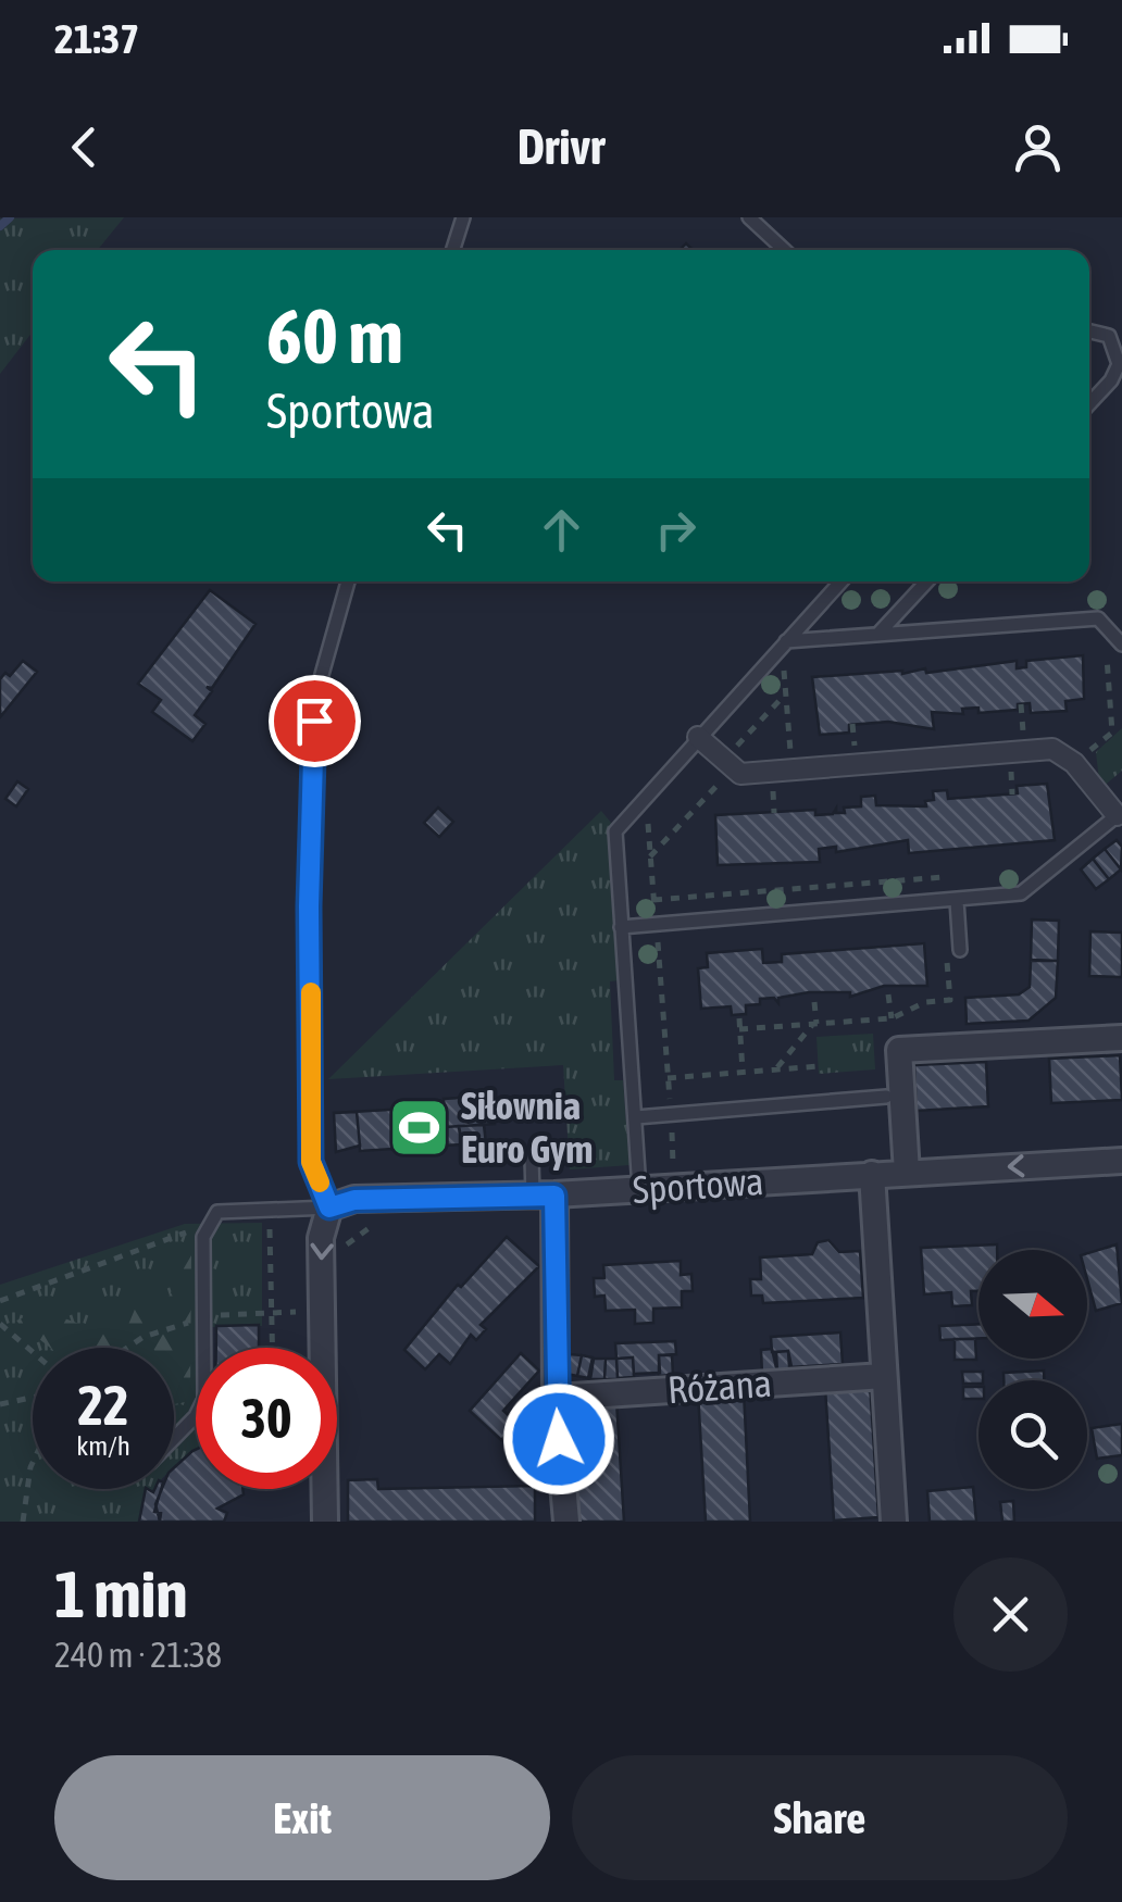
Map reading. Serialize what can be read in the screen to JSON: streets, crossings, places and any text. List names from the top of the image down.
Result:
{
  "streets": {
    "street": ["Sportowa", "Różana"]
  },
  "places": {
    "sports": ["Siłownia Euro Gym"]
  },
  "north": "right",
  "page": {
    "status": "21:37",
    "header": "Drivr",
    "turn": ["60 m", "Sportowa"],
    "speed": "22 km/h",
    "limit": "30",
    "heading": ["1 min", "240 m · 21:38"],
    "buttons": ["Exit", "Share"]
  }
}
